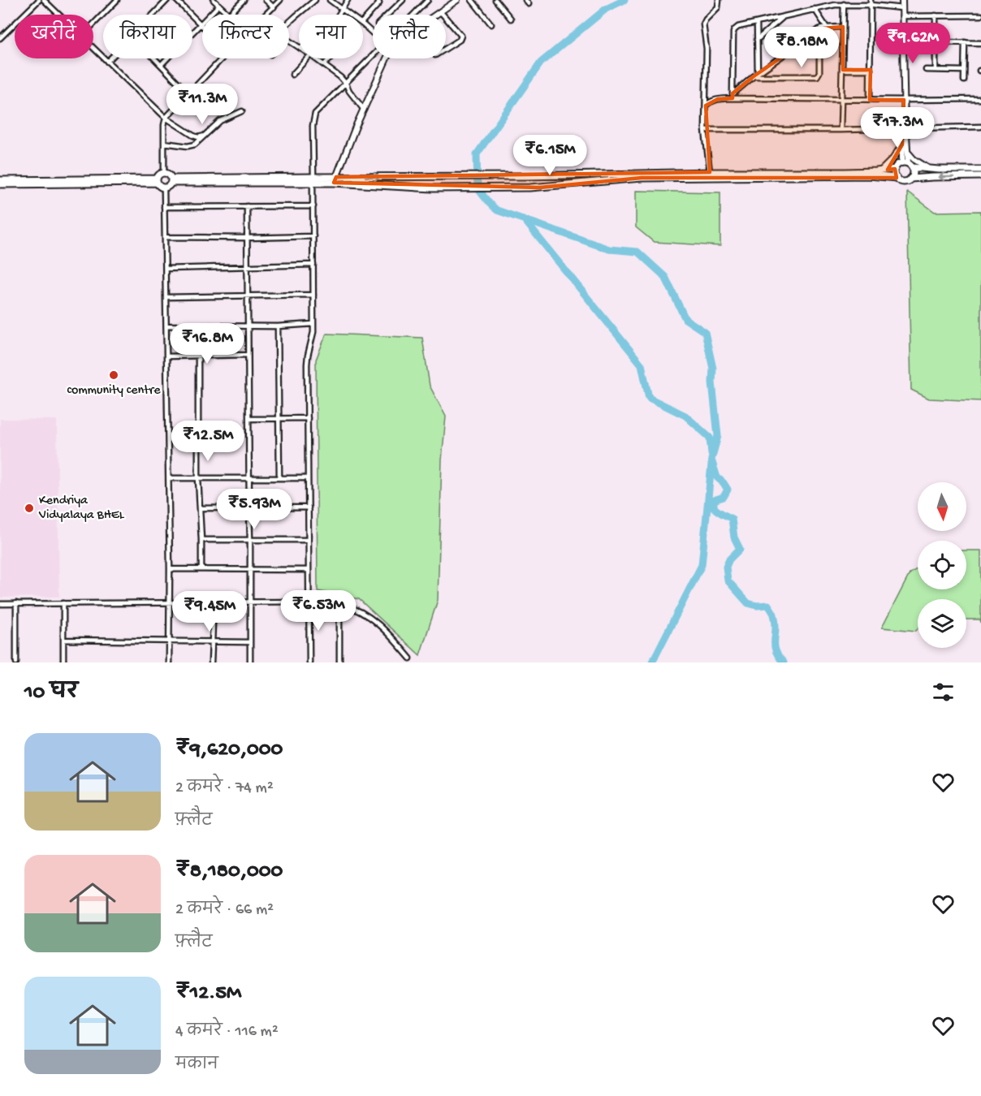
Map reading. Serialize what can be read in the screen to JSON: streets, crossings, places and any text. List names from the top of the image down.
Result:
{
  "places": ["community centre", "Kendriya Vidyalaya BHEL"],
  "north": "bottom",
  "page": {
    "chip": [
      "खरीदें",
      "किराया",
      "फ़िल्टर",
      "नया",
      "फ़्लैट"
    ],
    "price": [
      "₹9.62M",
      "₹8.18M",
      "₹11.3M",
      "₹17.3M",
      "₹6.15M",
      "₹16.8M",
      "₹12.5M",
      "₹5.93M",
      "₹6.53M",
      "₹9.45M"
    ],
    "heading": "10 घर",
    "list": [
      {
        "name": "₹9,620,000",
        "note": "2 कमरे · 74 m² · फ़्लैट"
      },
      {
        "name": "₹8,180,000",
        "note": "2 कमरे · 66 m² · फ़्लैट"
      },
      {
        "name": "₹12.5M",
        "note": "4 कमरे · 116 m² · मकान"
      }
    ]
  }
}
